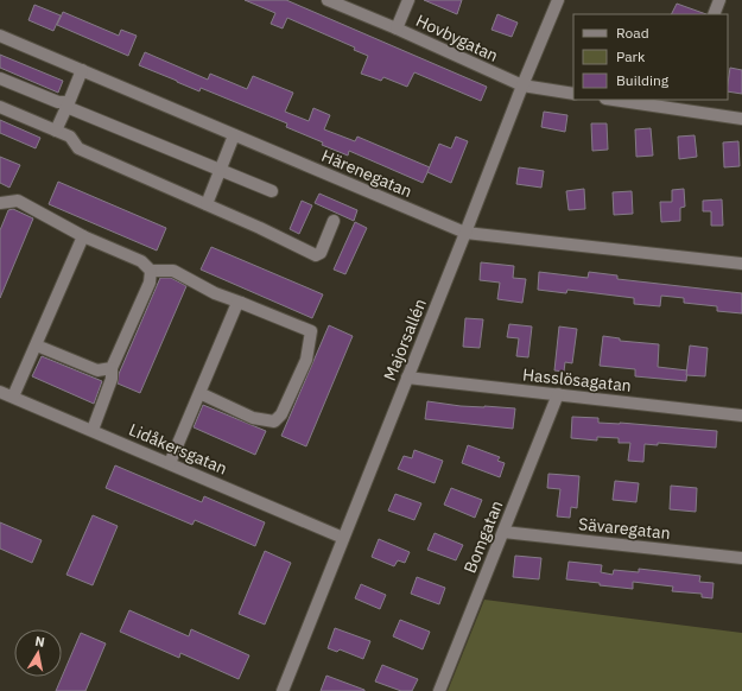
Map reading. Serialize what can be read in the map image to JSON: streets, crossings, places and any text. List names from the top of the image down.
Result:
{
  "streets": {
    "street": [
      "Hovbygatan",
      "Härenegatan",
      "Majorsallén",
      "Hasslösagatan",
      "Lidåkersgatan",
      "Sävaregatan",
      "Bomgatan"
    ]
  },
  "crossings": [
    ["Hovbygatan", "Majorsallén"],
    ["Härenegatan", "Majorsallén"],
    ["Majorsallén", "Hasslösagatan"],
    ["Majorsallén", "Lidåkersgatan"],
    ["Hasslösagatan", "Bomgatan"],
    ["Sävaregatan", "Bomgatan"]
  ],
  "legend": ["Road", "Park", "Building"],
  "north": "top"
}
